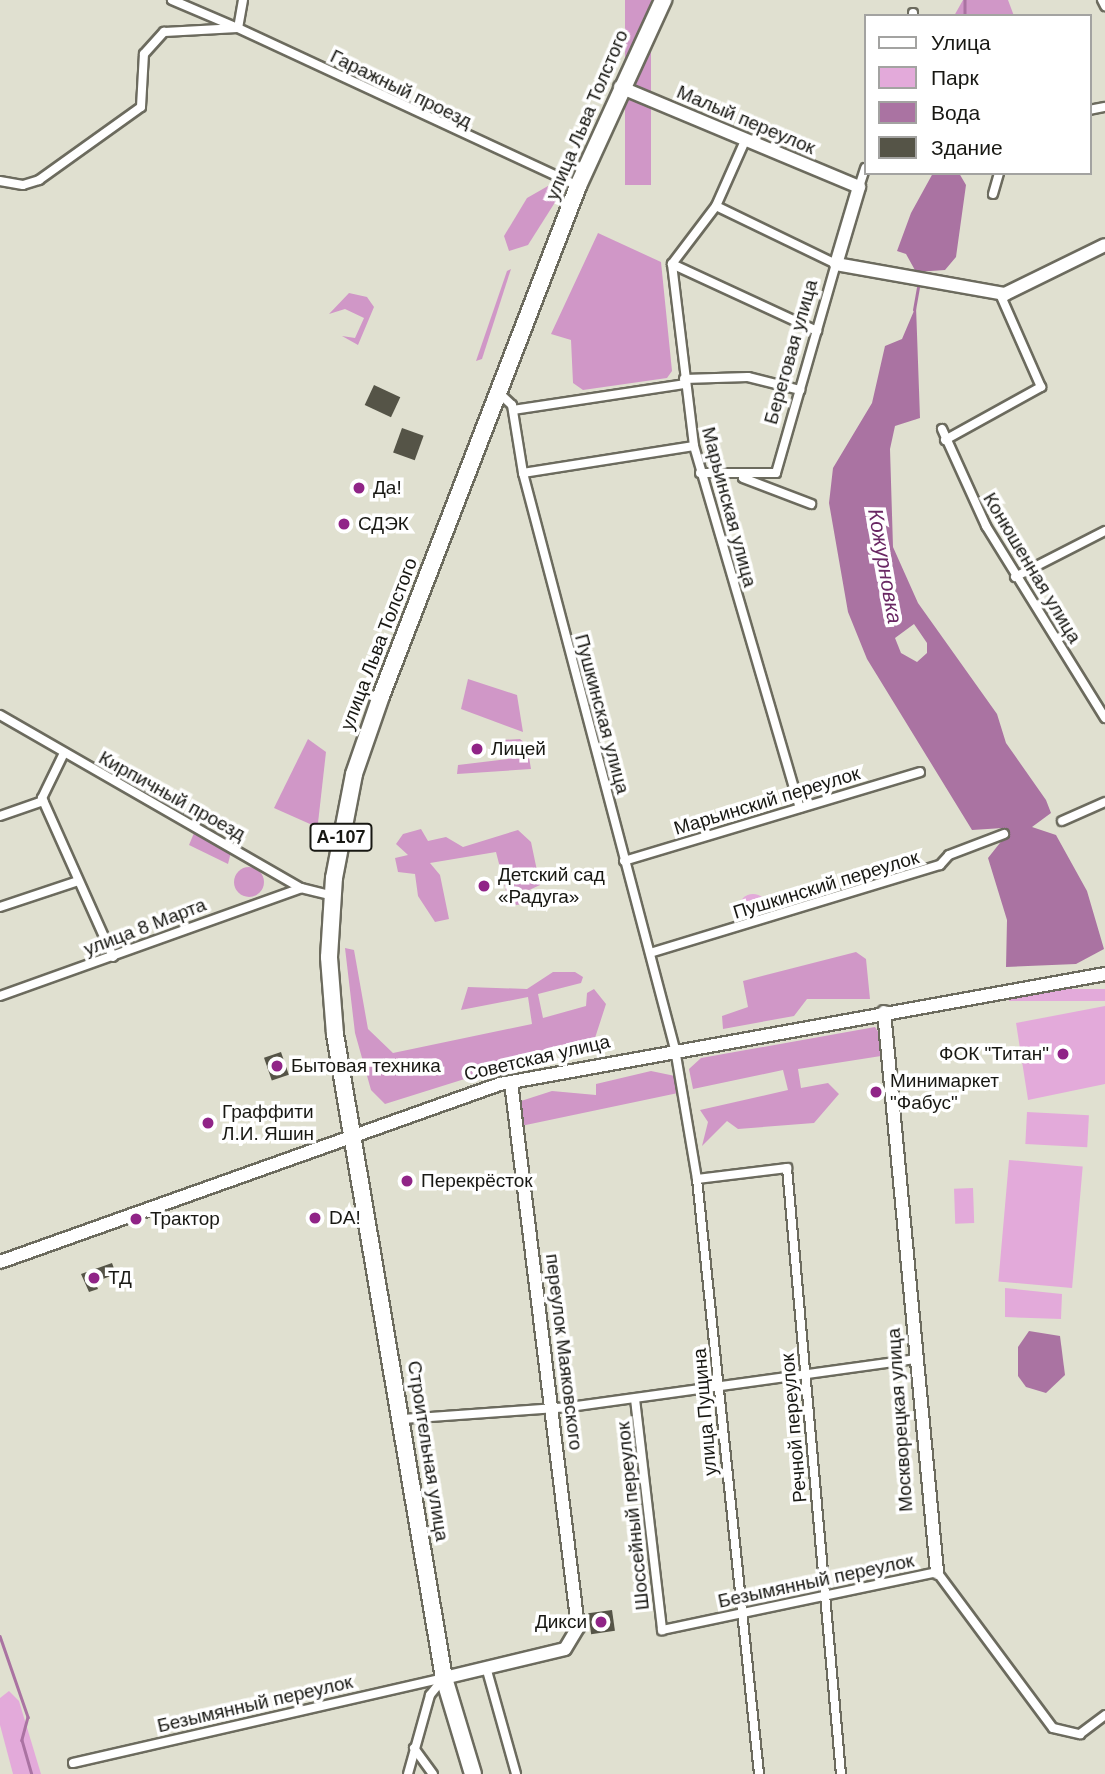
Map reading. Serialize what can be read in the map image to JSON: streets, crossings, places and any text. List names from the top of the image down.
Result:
{
  "streets": {
    "highway": ["улица Льва Толстого", "А-107", "Строительная улица"],
    "street": [
      "Гаражный проезд",
      "Малый переулок",
      "Береговая улица",
      "Марьинская улица",
      "Конюшенная улица",
      "Пушкинская улица",
      "Кирпичный проезд",
      "Марьинский переулок",
      "Пушкинский переулок",
      "улица 8 Марта",
      "Советская улица",
      "переулок Маяковского",
      "улица Пущина",
      "Москворецкая улица",
      "Речной переулок",
      "Шоссейный переулок",
      "Безымянный переулок"
    ]
  },
  "crossings": [
    ["Гаражный проезд", "улица Льва Толстого"],
    ["улица Льва Толстого", "Малый переулок"],
    ["улица Льва Толстого", "Кирпичный проезд"],
    ["улица Льва Толстого", "Советская улица"],
    ["улица Льва Толстого", "Строительная улица"],
    ["Малый переулок", "Береговая улица"],
    ["Береговая улица", "Марьинская улица"],
    ["Марьинская улица", "Марьинский переулок"],
    ["Пушкинская улица", "Марьинский переулок"],
    ["Пушкинская улица", "Пушкинский переулок"],
    ["Пушкинская улица", "Советская улица"],
    ["Пушкинская улица", "улица Пущина"],
    ["Кирпичный проезд", "улица 8 Марта"],
    ["Советская улица", "переулок Маяковского"],
    ["Советская улица", "улица Пущина"],
    ["Советская улица", "Москворецкая улица"],
    ["Советская улица", "Строительная улица"],
    ["улица Пущина", "Речной переулок"],
    ["улица Пущина", "Безымянный переулок"],
    ["Москворецкая улица", "Безымянный переулок"],
    ["Речной переулок", "Безымянный переулок"],
    ["Строительная улица", "Безымянный переулок"],
    ["Шоссейный переулок", "Безымянный переулок"]
  ],
  "water": ["Кожурновка"],
  "places": [
    "Да!",
    "СДЭК",
    "Лицей",
    "Детский сад «Радуга»",
    "ФОК \"Титан\"",
    "Бытовая техника",
    "Минимаркет \"Фабус\"",
    "Граффити Л.И. Яшин",
    "Перекрёсток",
    "DA!",
    "Трактор",
    "ТД",
    "Дикси"
  ],
  "legend": [
    "Улица",
    "Парк",
    "Вода",
    "Здание"
  ]
}
